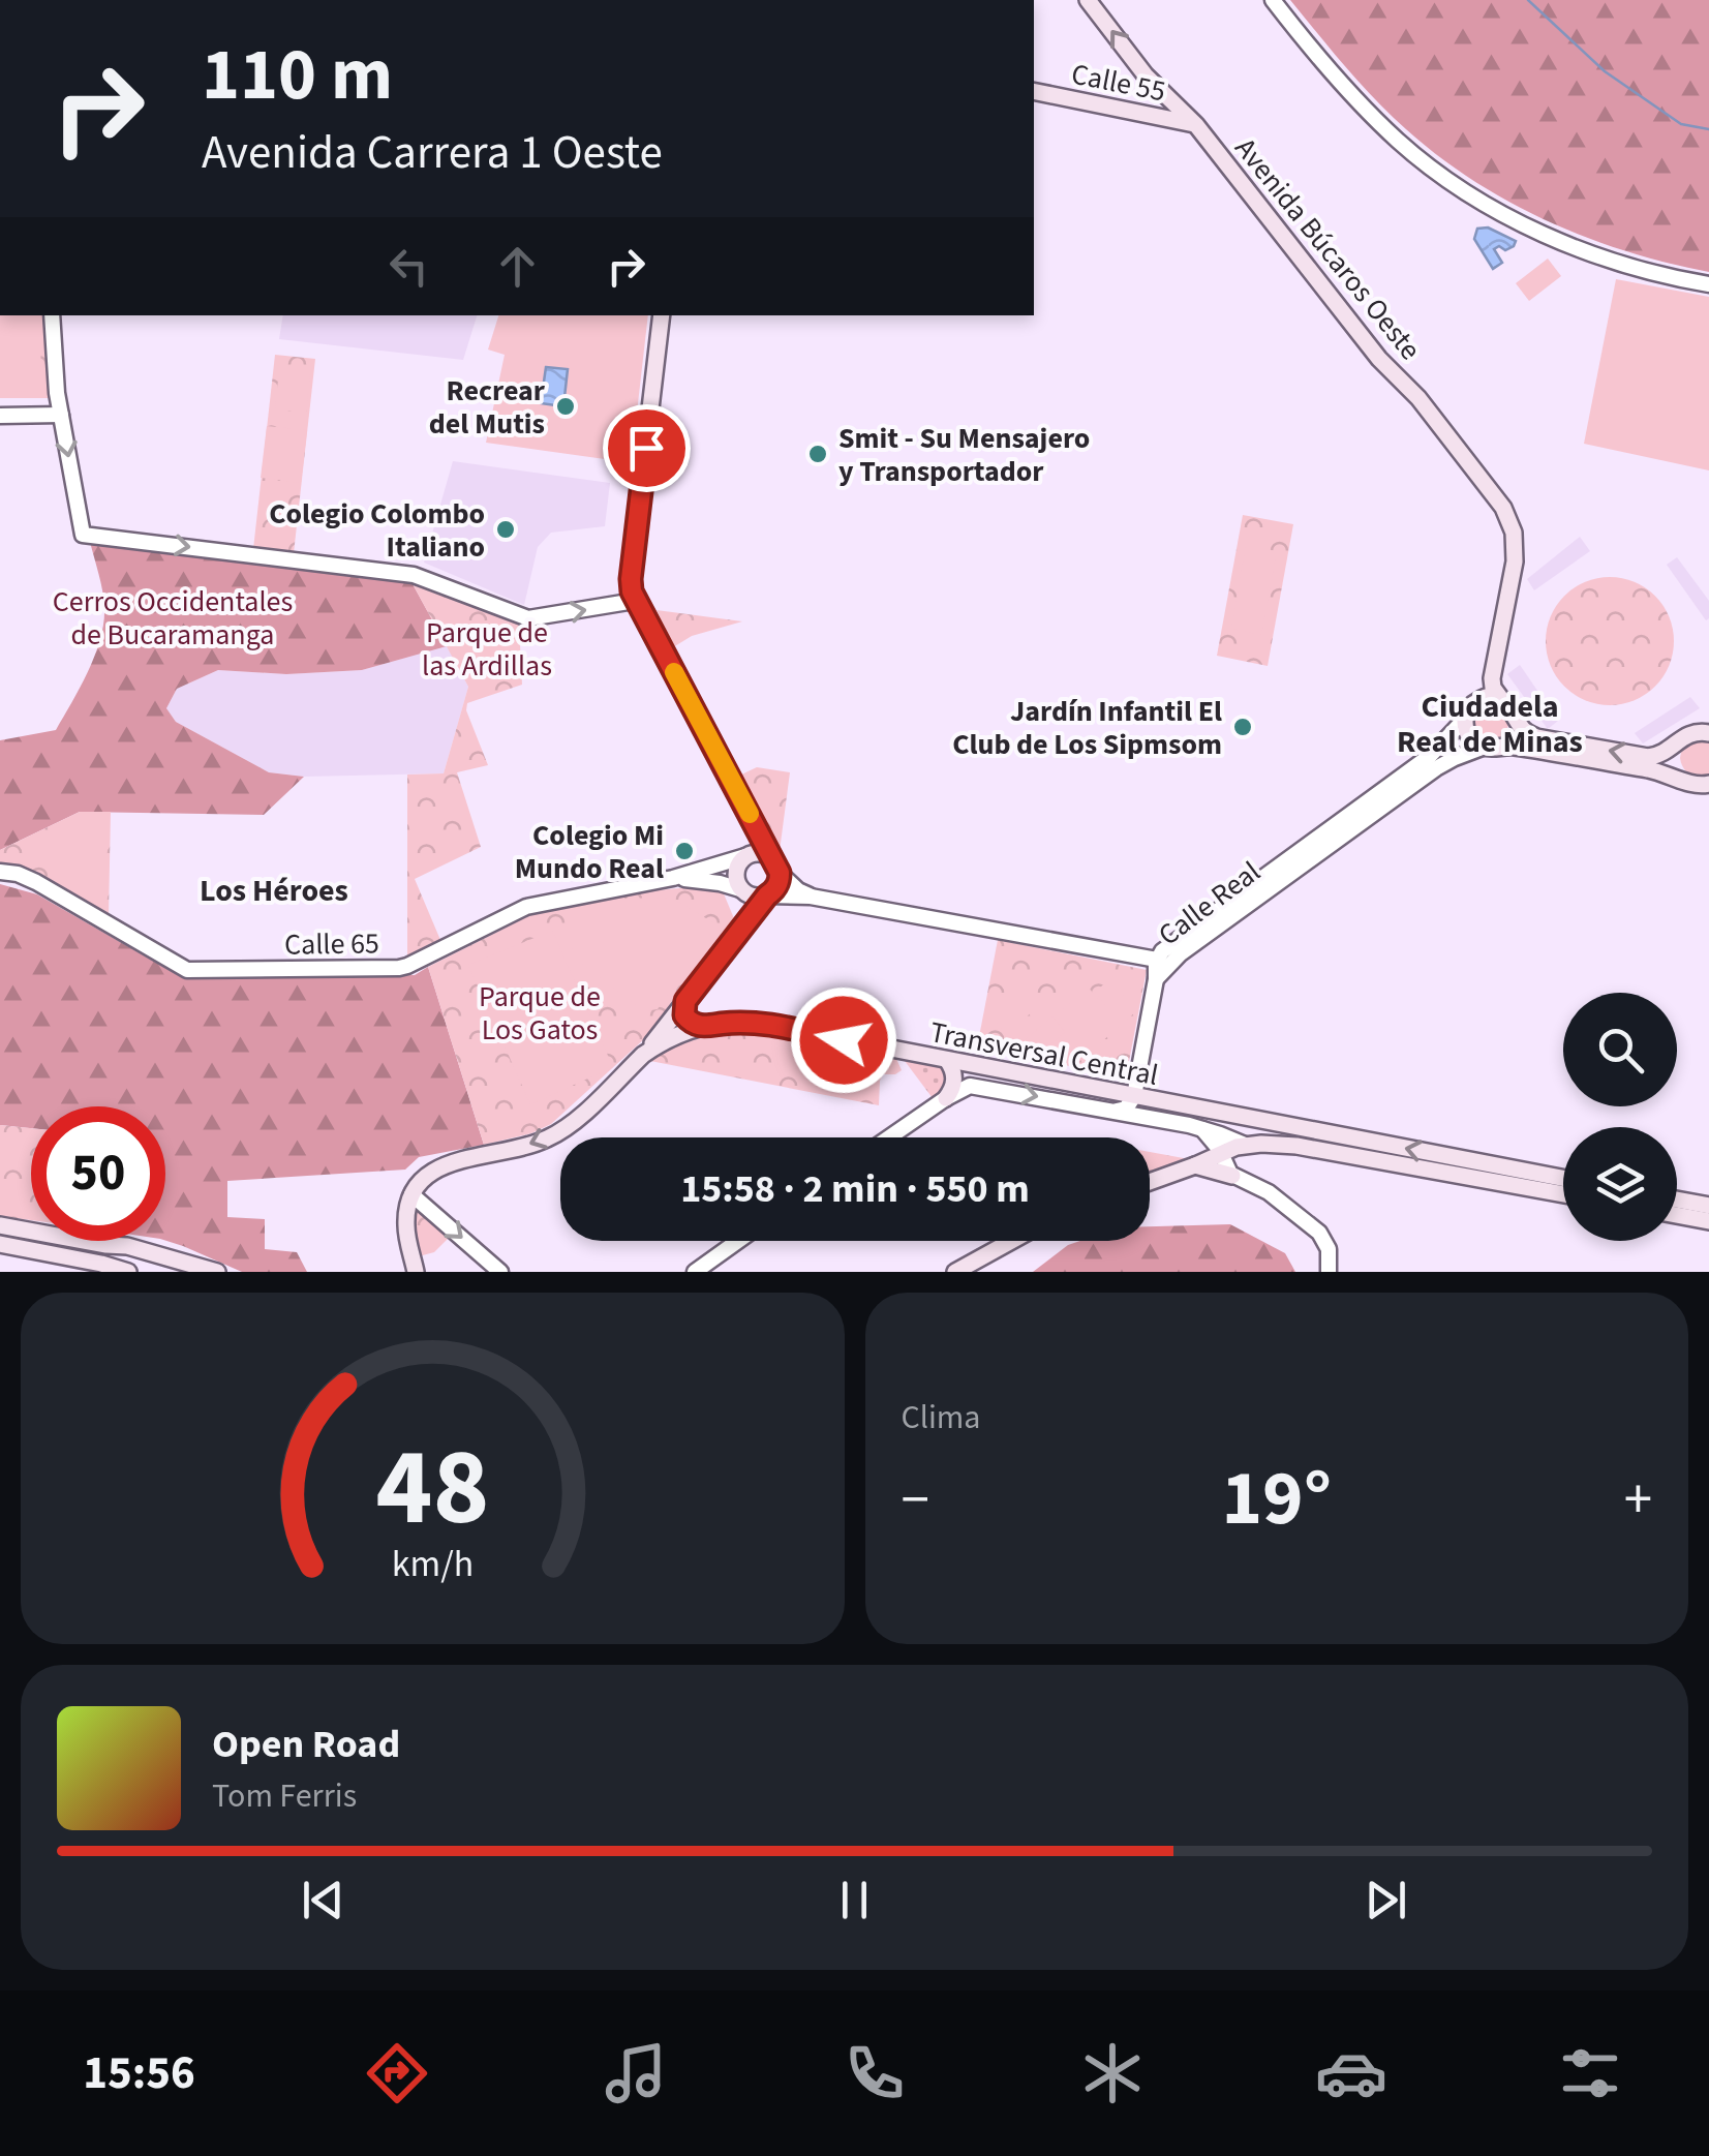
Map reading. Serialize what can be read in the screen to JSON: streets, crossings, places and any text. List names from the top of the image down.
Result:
{
  "streets": {
    "main road": ["Calle 55", "Avenida Búcaros Oeste", "Transversal Central"],
    "street": ["Calle Real", "Calle 65"]
  },
  "crossings": [
    ["Calle 55", "Avenida Búcaros Oeste"]
  ],
  "districts": ["Ciudadela Real de Minas", "Los Héroes"],
  "parks": ["Cerros Occidentales de Bucaramanga", "Parque de las Ardillas", "Parque de Los Gatos"],
  "places": [
    "Recrear del Mutis",
    "Smit - Su Mensajero y Transportador",
    "Colegio Colombo Italiano",
    "Jardín Infantil El Club de Los Sipmsom",
    "Colegio Mi Mundo Real"
  ],
  "page": {
    "turn": ["110 m", "Avenida Carrera 1 Oeste"],
    "limit": "50",
    "trip": "15:58 · 2 min · 550 m",
    "tile": "Clima",
    "heat": ["−", "19°", "+"],
    "song": ["Open Road", "Tom Ferris"],
    "tabs": "15:56",
    "gauge": ["48", "km/h"]
  }
}
